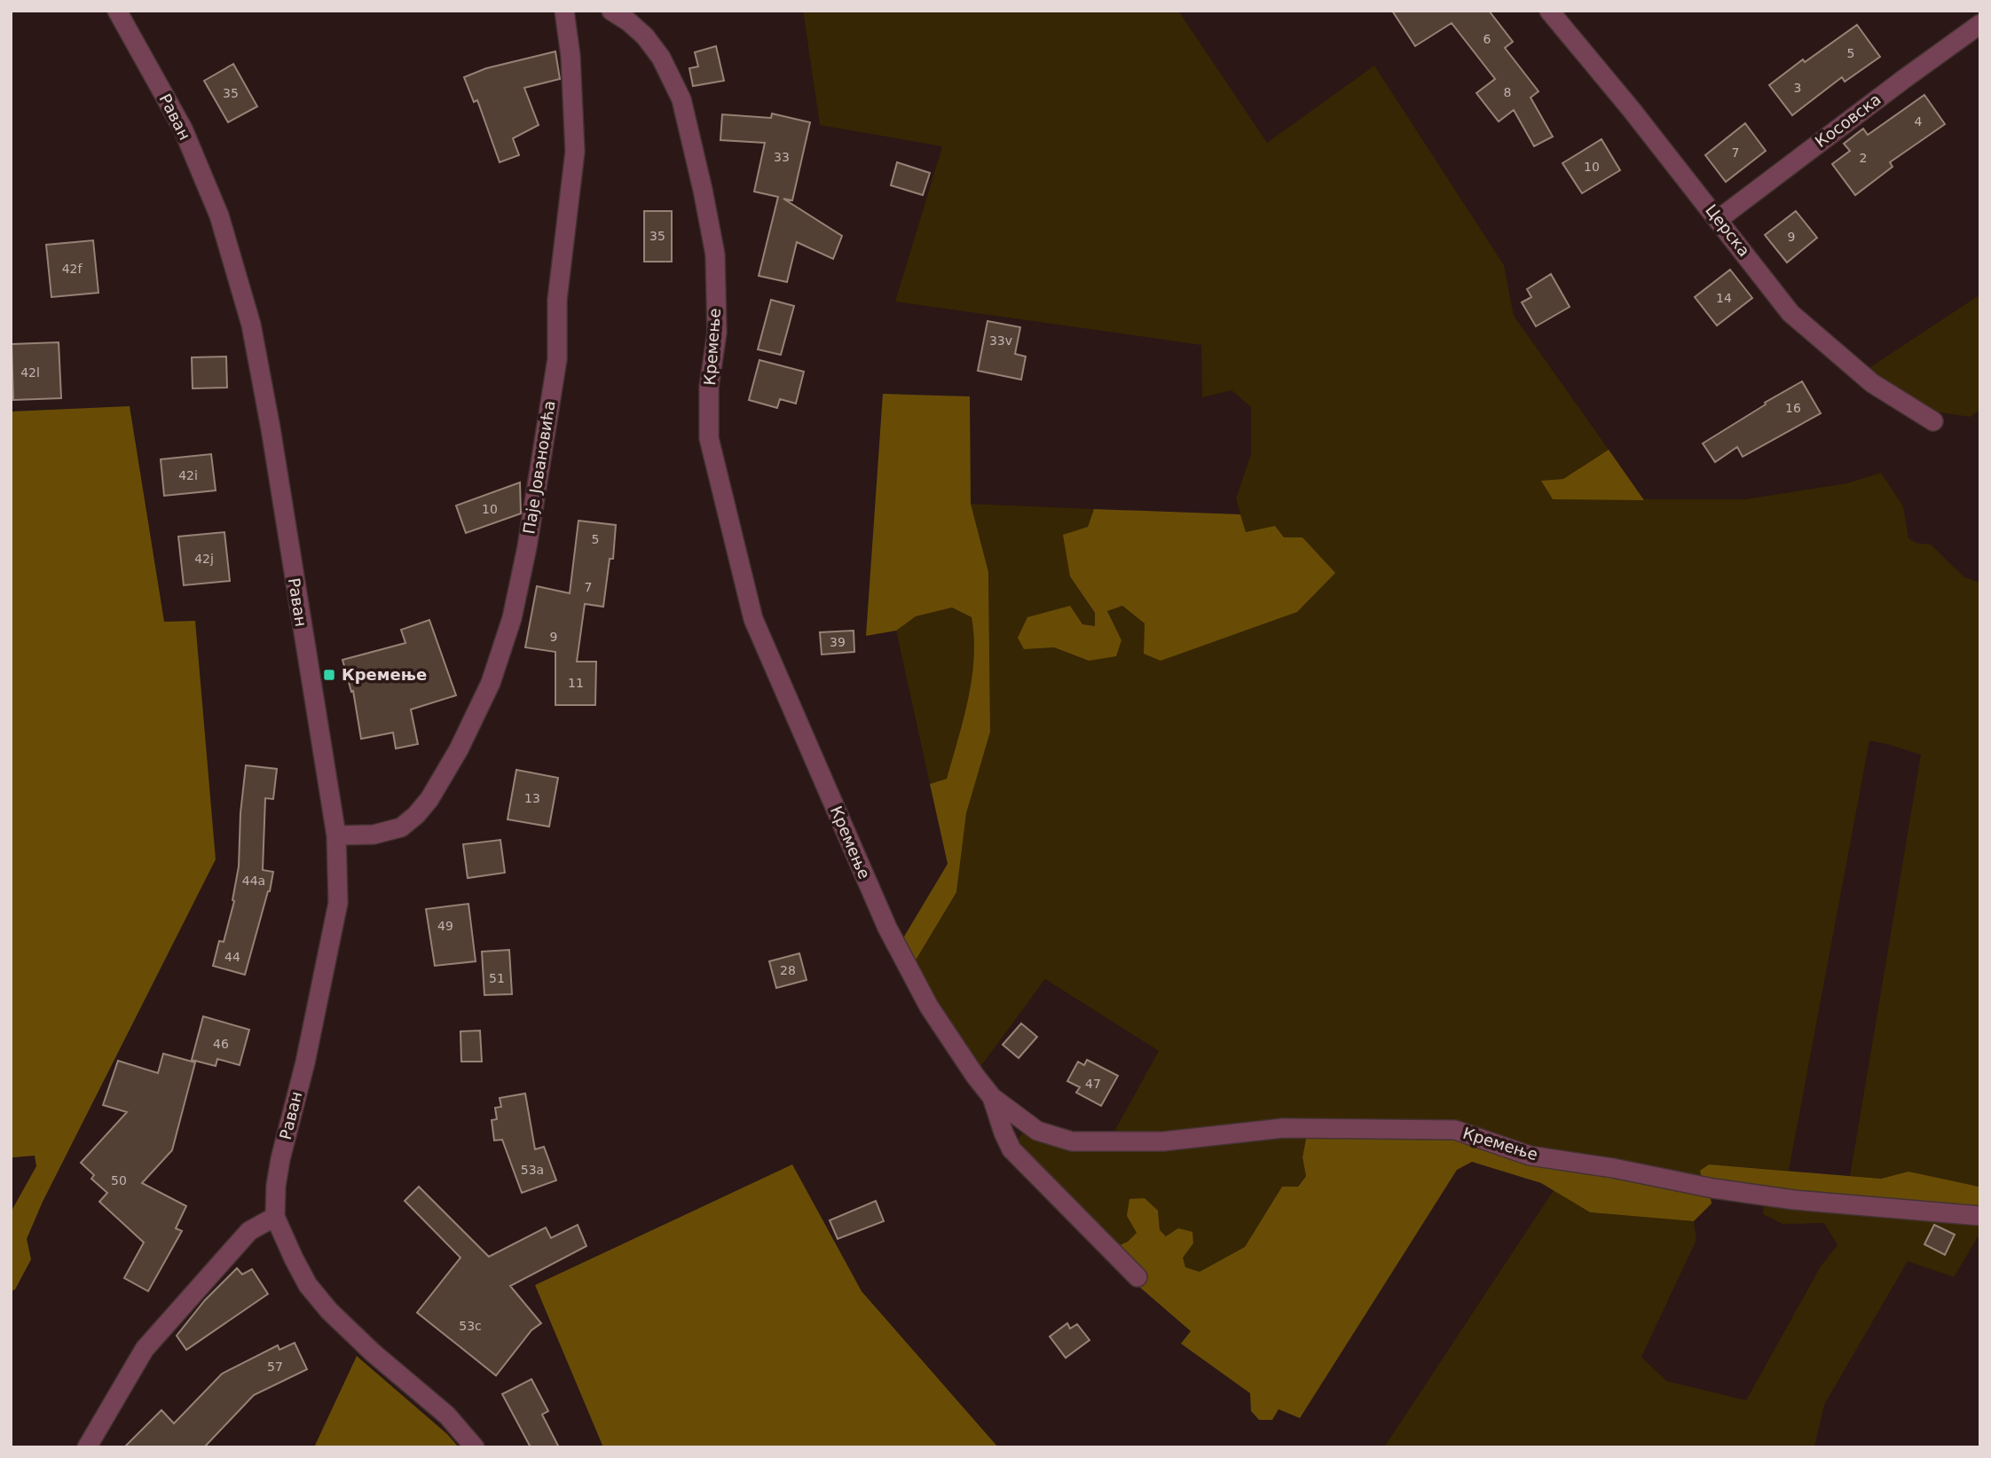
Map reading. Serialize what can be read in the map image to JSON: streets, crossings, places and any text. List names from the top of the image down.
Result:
{
  "streets": {
    "street": [
      "Раван",
      "Косовска",
      "Церска",
      "Кремење",
      "Паје Јовановића"
    ]
  },
  "crossings": [
    ["Раван", "Паје Јовановића"],
    ["Косовска", "Церска"]
  ],
  "places": {
    "transit": ["Кремење"]
  },
  "house_numbers": [
    "6",
    "5",
    "3",
    "8",
    "35",
    "4",
    "7",
    "33",
    "2",
    "10",
    "35",
    "9",
    "42f",
    "14",
    "33v",
    "42l",
    "16",
    "42i",
    "10",
    "5",
    "42j",
    "7",
    "9",
    "39",
    "11",
    "13",
    "44a",
    "49",
    "44",
    "28",
    "51",
    "46",
    "47",
    "53a",
    "50",
    "53c",
    "57"
  ]
}
